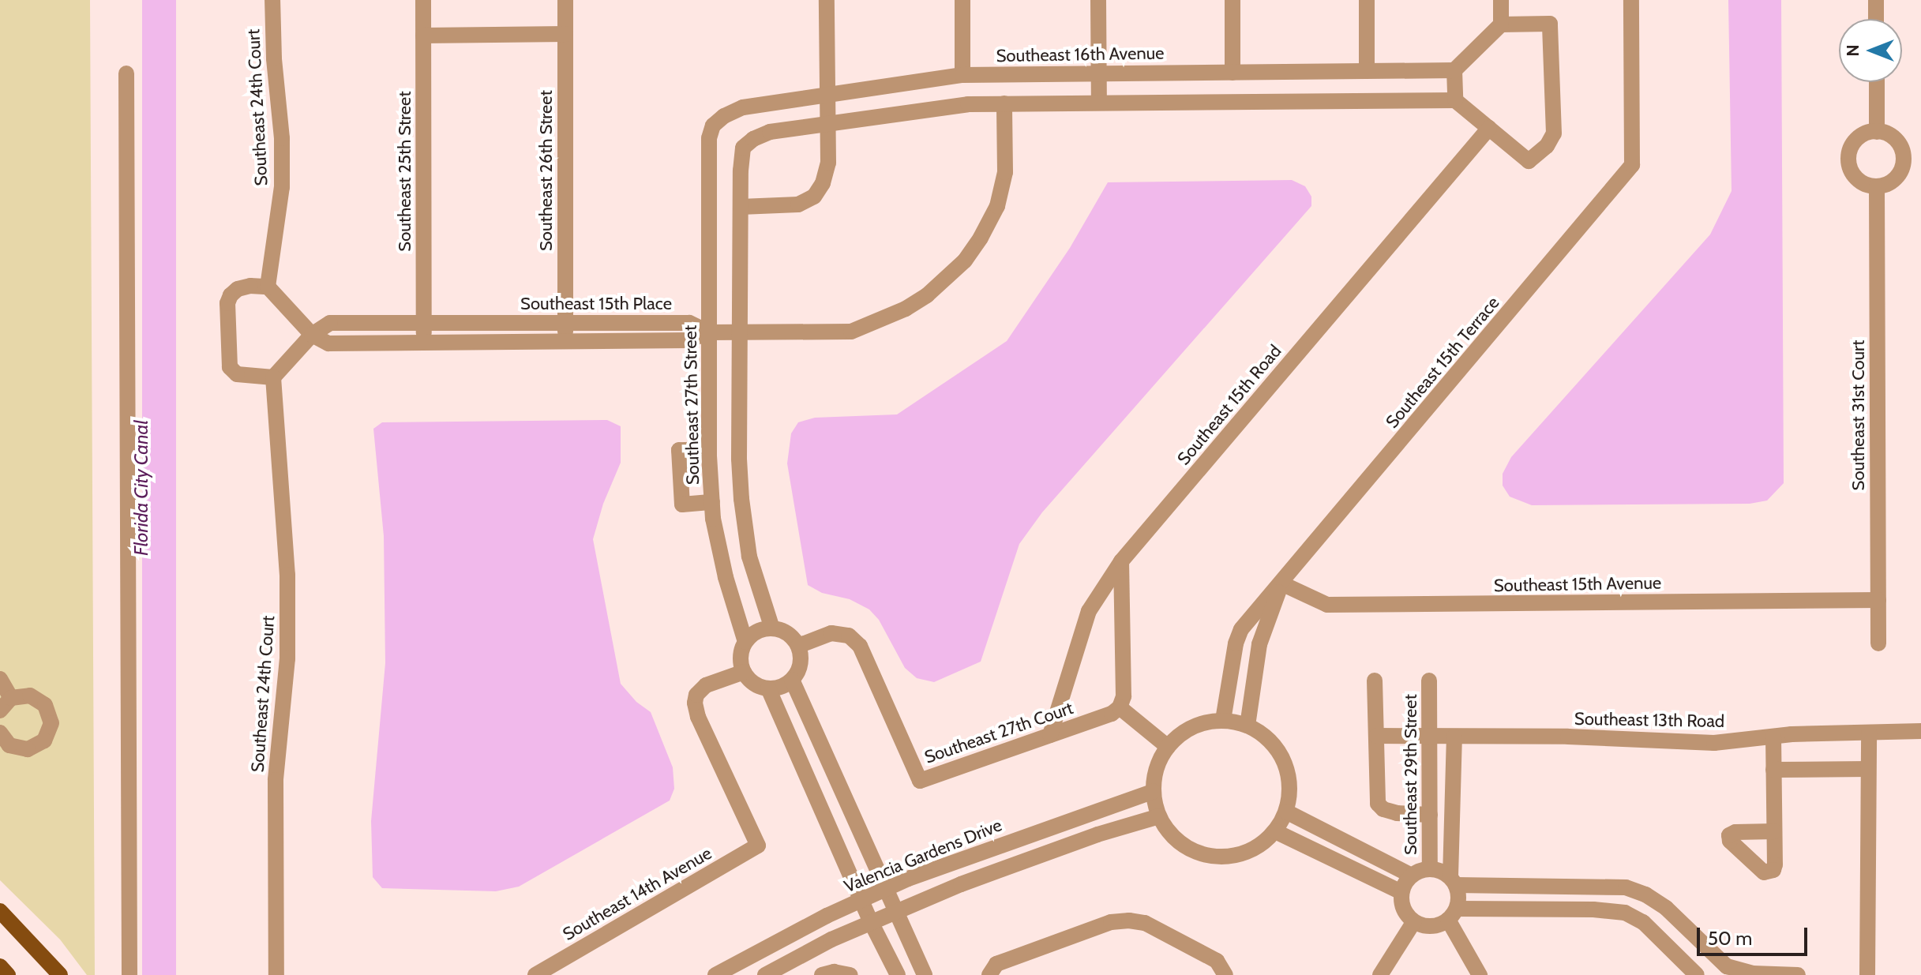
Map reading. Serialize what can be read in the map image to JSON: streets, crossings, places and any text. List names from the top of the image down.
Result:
{
  "streets": {
    "street": [
      "Southeast 16th Avenue",
      "Southeast 24th Court",
      "Southeast 26th Street",
      "Southeast 25th Street",
      "Southeast 15th Place",
      "Southeast 15th Terrace",
      "Southeast 27th Street",
      "Southeast 15th Road",
      "Southeast 31st Court",
      "Southeast 15th Avenue",
      "Southeast 13th Road",
      "Southeast 27th Court",
      "Southeast 29th Street",
      "Valencia Gardens Drive",
      "Southeast 14th Avenue"
    ]
  },
  "crossings": [
    ["Southeast 16th Avenue", "Southeast 27th Street"],
    ["Southeast 24th Court", "Southeast 15th Place"],
    ["Southeast 26th Street", "Southeast 15th Place"],
    ["Southeast 25th Street", "Southeast 15th Place"],
    ["Southeast 15th Place", "Southeast 27th Street"],
    ["Southeast 15th Terrace", "Southeast 15th Avenue"],
    ["Southeast 15th Terrace", "Valencia Gardens Drive"],
    ["Southeast 27th Street", "Southeast 27th Court"],
    ["Southeast 27th Street", "Southeast 14th Avenue"],
    ["Southeast 15th Road", "Southeast 27th Court"],
    ["Southeast 31st Court", "Southeast 15th Avenue"],
    ["Southeast 13th Road", "Southeast 29th Street"],
    ["Southeast 27th Court", "Southeast 14th Avenue"]
  ],
  "water": ["Florida City Canal"],
  "scale_bar": "50 m",
  "north": "left"
}
